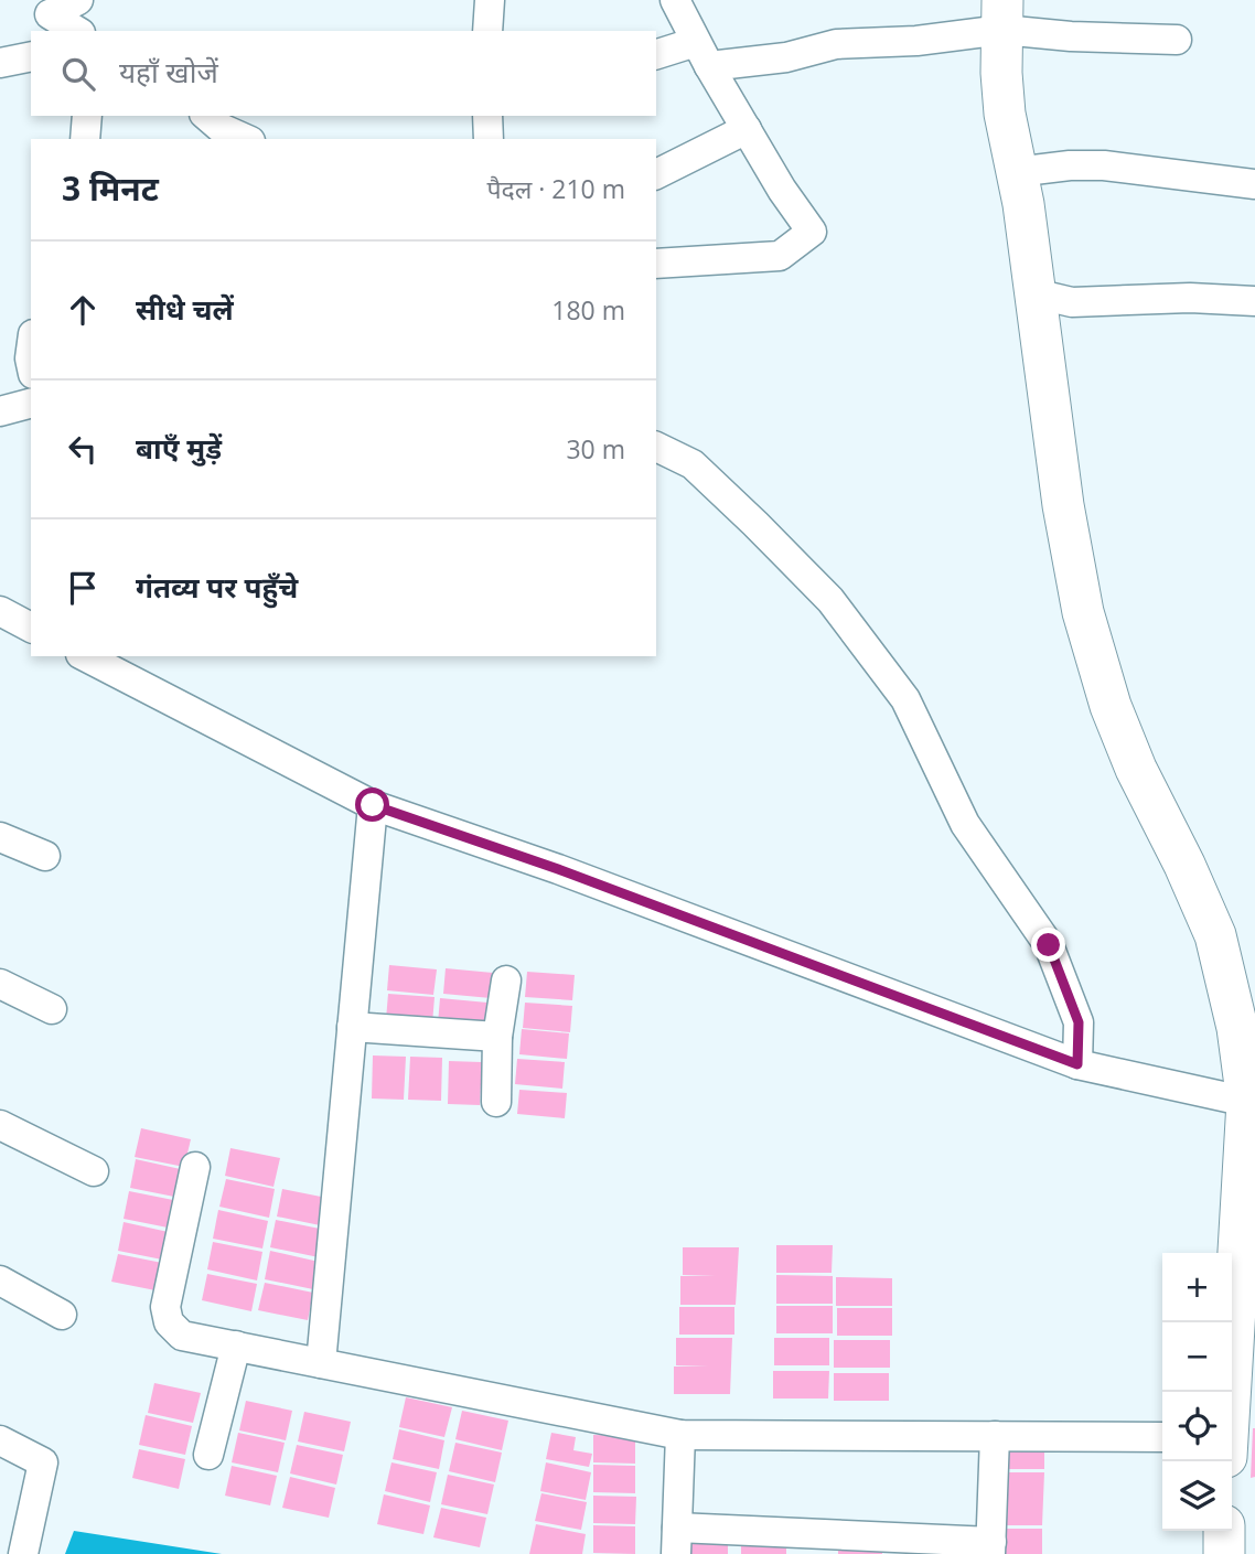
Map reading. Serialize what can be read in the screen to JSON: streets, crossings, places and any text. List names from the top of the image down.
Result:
{
  "page": {
    "search": "यहाँ खोजें",
    "heading": ["3 मिनट", "पैदल · 210 m"],
    "list": [
      ["सीधे चलें", "180 m"],
      ["बाएँ मुड़ें", "30 m"],
      "गंतव्य पर पहुँचे"
    ],
    "map_buttons": ["+", "−"]
  }
}
